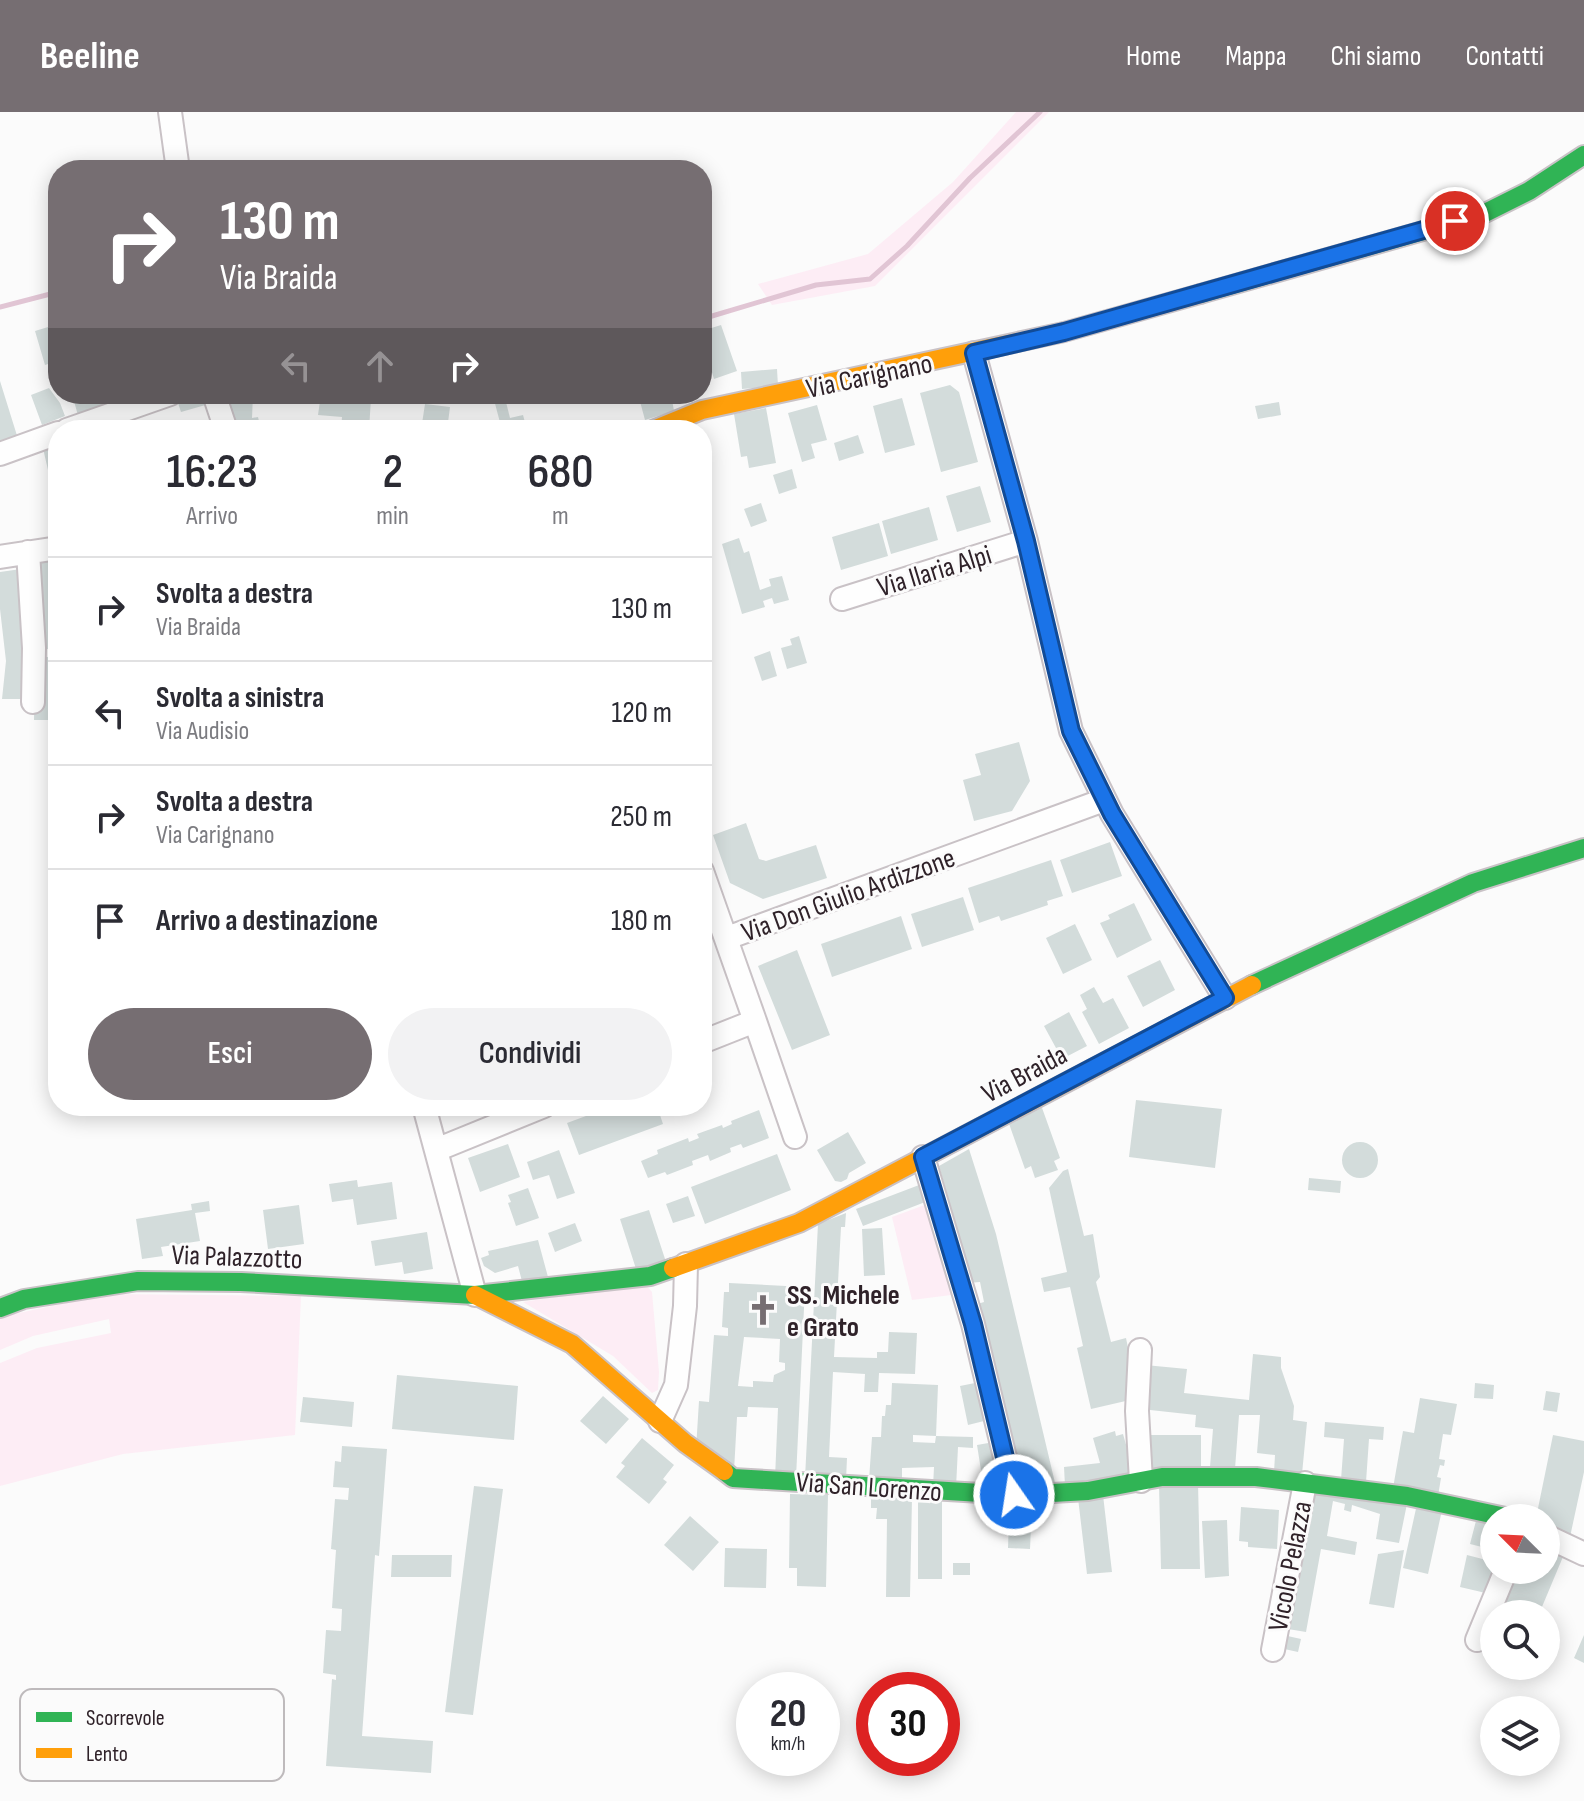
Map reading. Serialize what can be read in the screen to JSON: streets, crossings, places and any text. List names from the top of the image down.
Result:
{
  "streets": {
    "street": [
      "Via Carignano",
      "Via Ilaria Alpi",
      "Via Don Giulio Ardizzone",
      "Via Braida",
      "Via Palazzotto",
      "Via San Lorenzo",
      "Vicolo Pelazza"
    ]
  },
  "crossings": [
    ["Via Braida", "Via Palazzotto"],
    ["Via Braida", "Via San Lorenzo"],
    ["Via Palazzotto", "Via San Lorenzo"],
    ["Via San Lorenzo", "Vicolo Pelazza"]
  ],
  "places": {
    "church": ["SS. Michele e Grato"]
  },
  "legend": ["Scorrevole", "Lento"],
  "north": "top left",
  "page": {
    "header": "Beeline",
    "nav": [
      "Home",
      "Mappa",
      "Chi siamo",
      "Contatti"
    ],
    "turn": ["130 m", "Via Braida"],
    "eta": [
      "16:23",
      "Arrivo",
      "2",
      "min",
      "680",
      "m"
    ],
    "list": [
      {
        "name": "Svolta a destra",
        "note": "Via Braida",
        "value": "130 m"
      },
      {
        "name": "Svolta a sinistra",
        "note": "Via Audisio",
        "value": "120 m"
      },
      {
        "name": "Svolta a destra",
        "note": "Via Carignano",
        "value": "250 m"
      },
      {
        "name": "Arrivo a destinazione",
        "value": "180 m"
      }
    ],
    "buttons": ["Esci", "Condividi"],
    "speed": "20 km/h",
    "limit": "30"
  }
}
